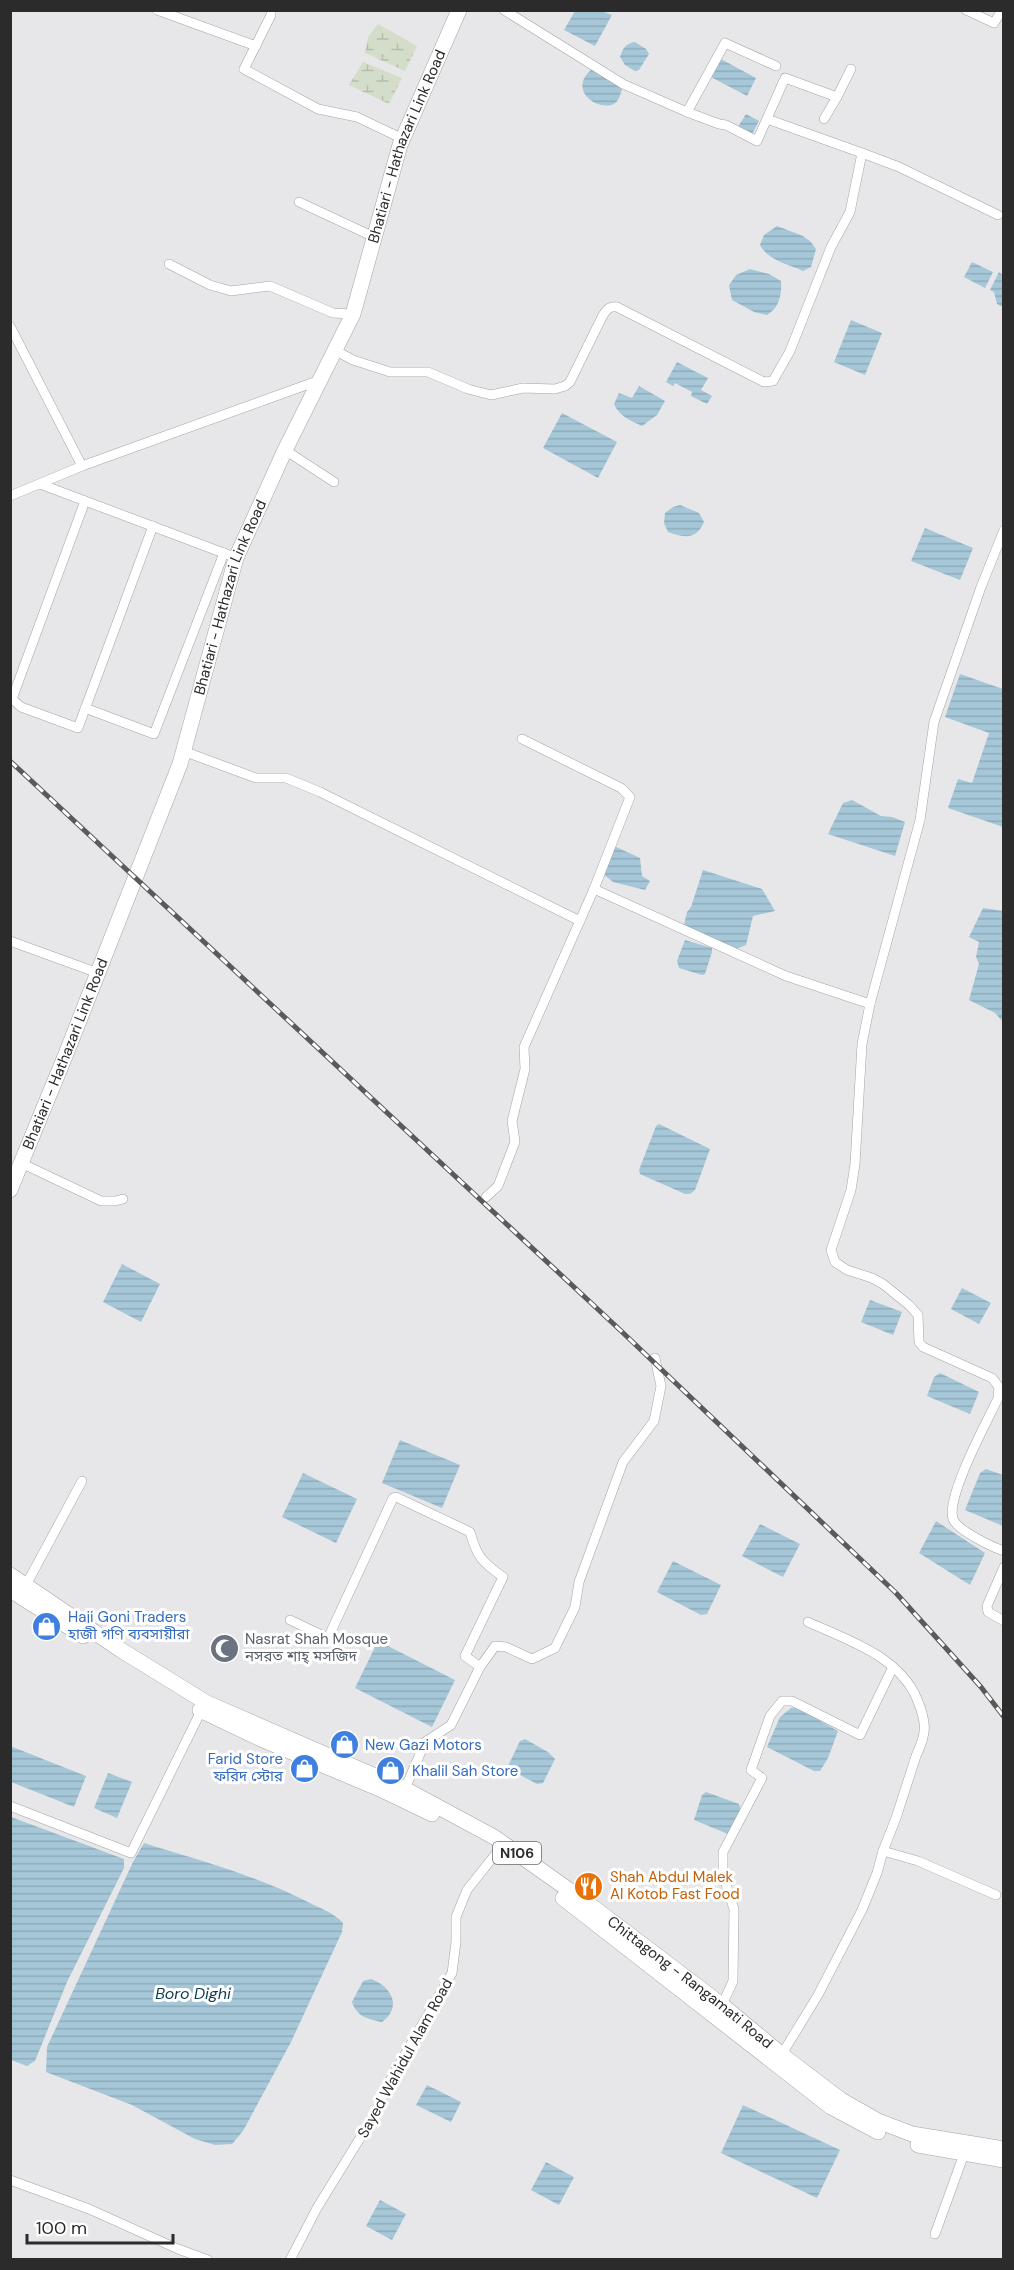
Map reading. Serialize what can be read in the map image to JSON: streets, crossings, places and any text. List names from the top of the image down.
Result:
{
  "streets": {
    "main road": ["Bhatiari - Hathazari Link Road", "N106", "Chittagong - Rangamati Road"],
    "street": ["Sayed Wahidul Alam Road"]
  },
  "crossings": [
    ["Chittagong - Rangamati Road", "Sayed Wahidul Alam Road"]
  ],
  "water": ["Boro Dighi"],
  "places": {
    "shop": [
      "Haji Goni Traders হাজী গণি ব্যবসায়ীরা",
      "New Gazi Motors",
      "Farid Store ফরিদ স্টোর",
      "Khalil Sah Store"
    ],
    "mosque": ["Nasrat Shah Mosque নসরত শাহ্‌ মসজিদ"],
    "restaurant": ["Shah Abdul Malek Al Kotob Fast Food"]
  },
  "scale_bar": "100 m"
}
